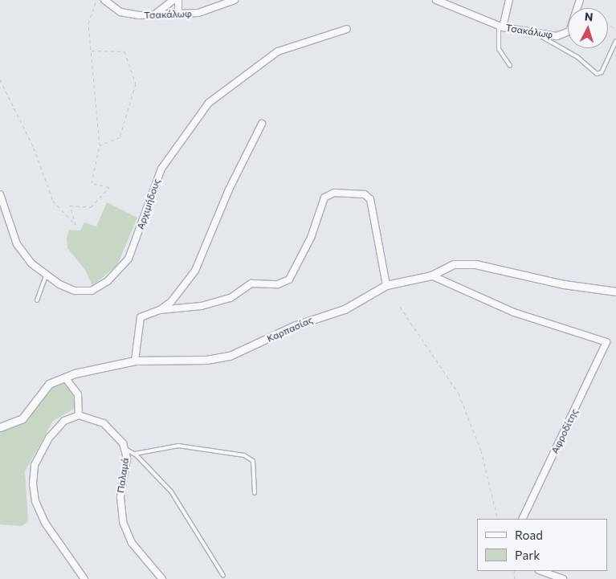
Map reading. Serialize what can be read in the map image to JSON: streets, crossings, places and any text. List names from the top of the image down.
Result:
{
  "streets": {
    "street": [
      "Τσακάλωφ",
      "Αρχιμήδους",
      "Καρπασίας",
      "Αφροδίτης",
      "Παλαμά"
    ]
  },
  "crossings": [
    ["Καρπασίας", "Αφροδίτης"]
  ],
  "legend": ["Road", "Park"],
  "north": "top"
}
